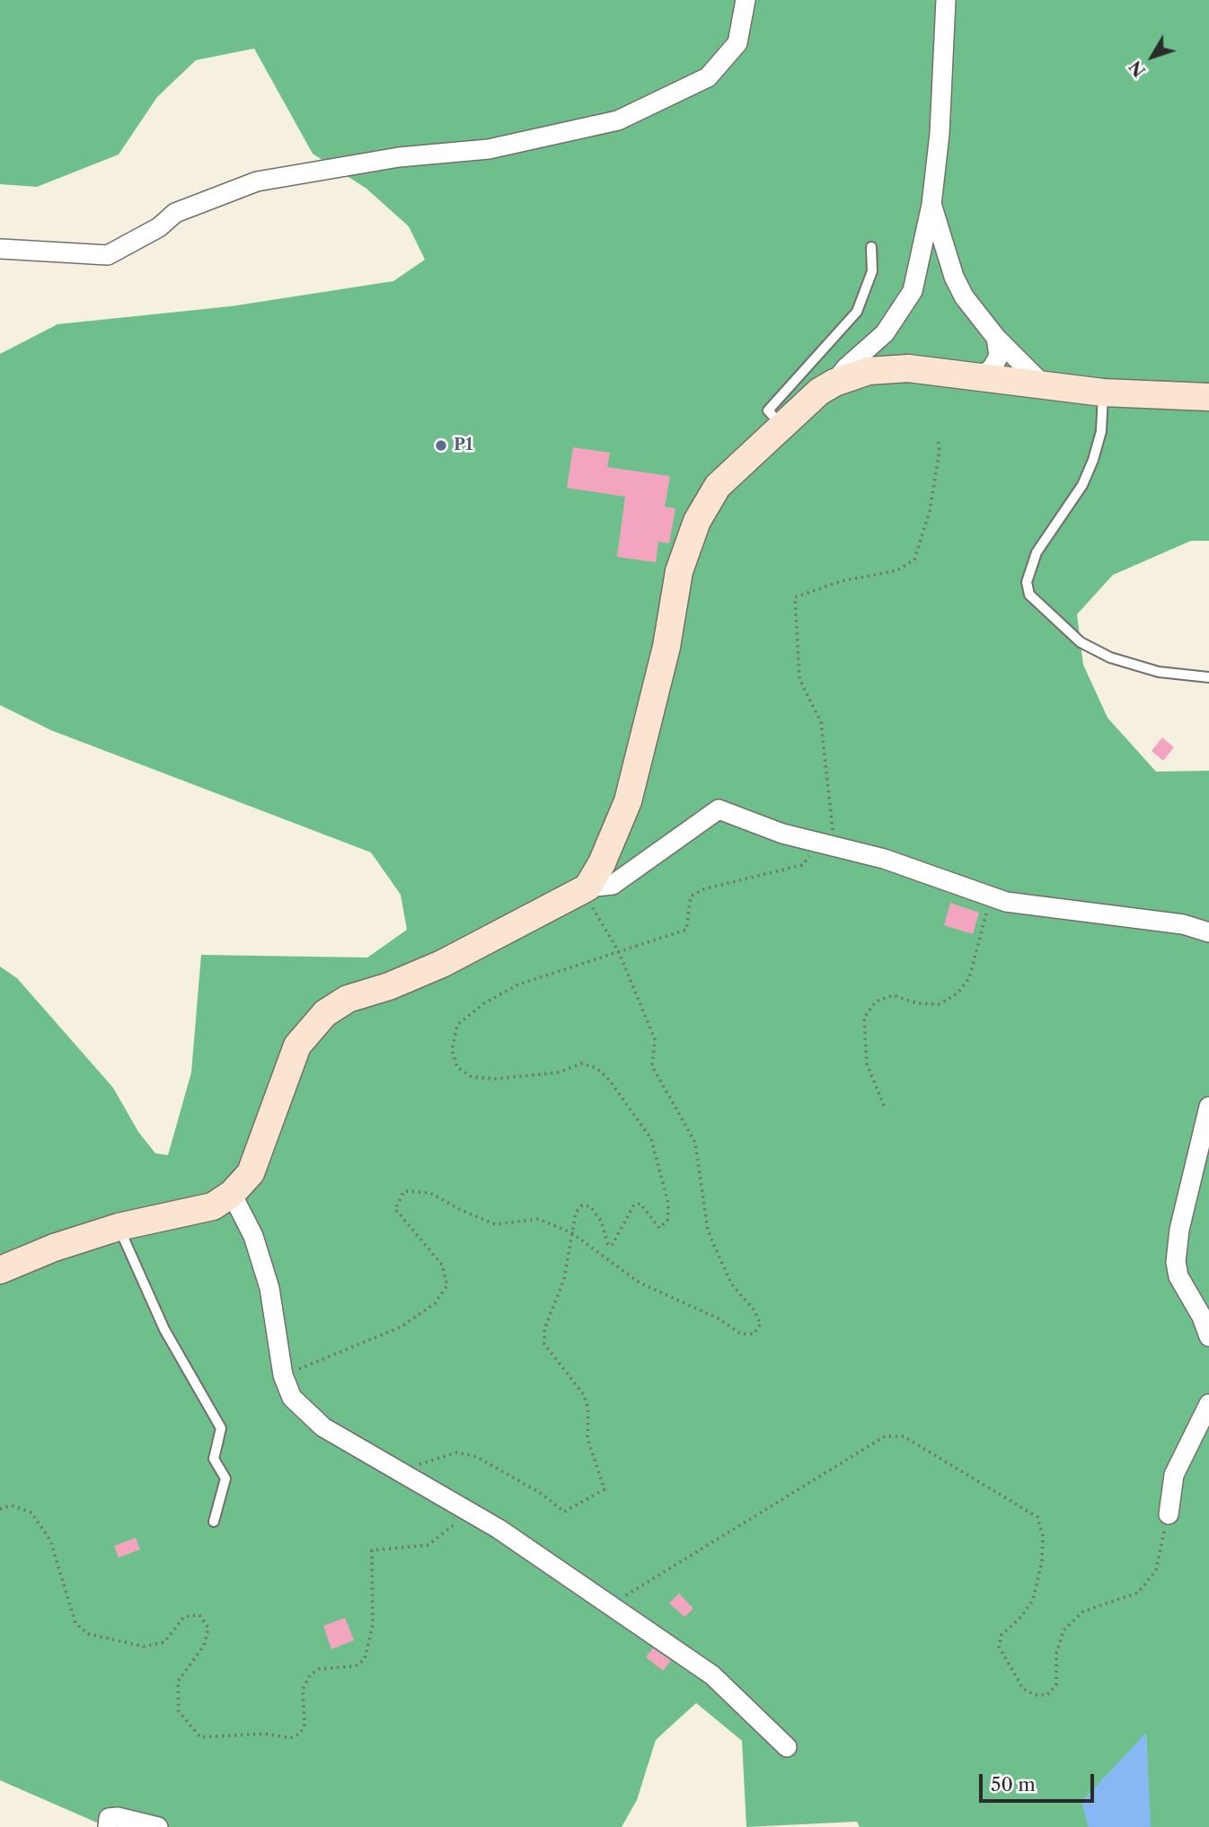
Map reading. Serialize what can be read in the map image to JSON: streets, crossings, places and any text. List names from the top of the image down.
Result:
{
  "places": ["P1"],
  "scale_bar": "50 m",
  "north": "bottom left"
}
